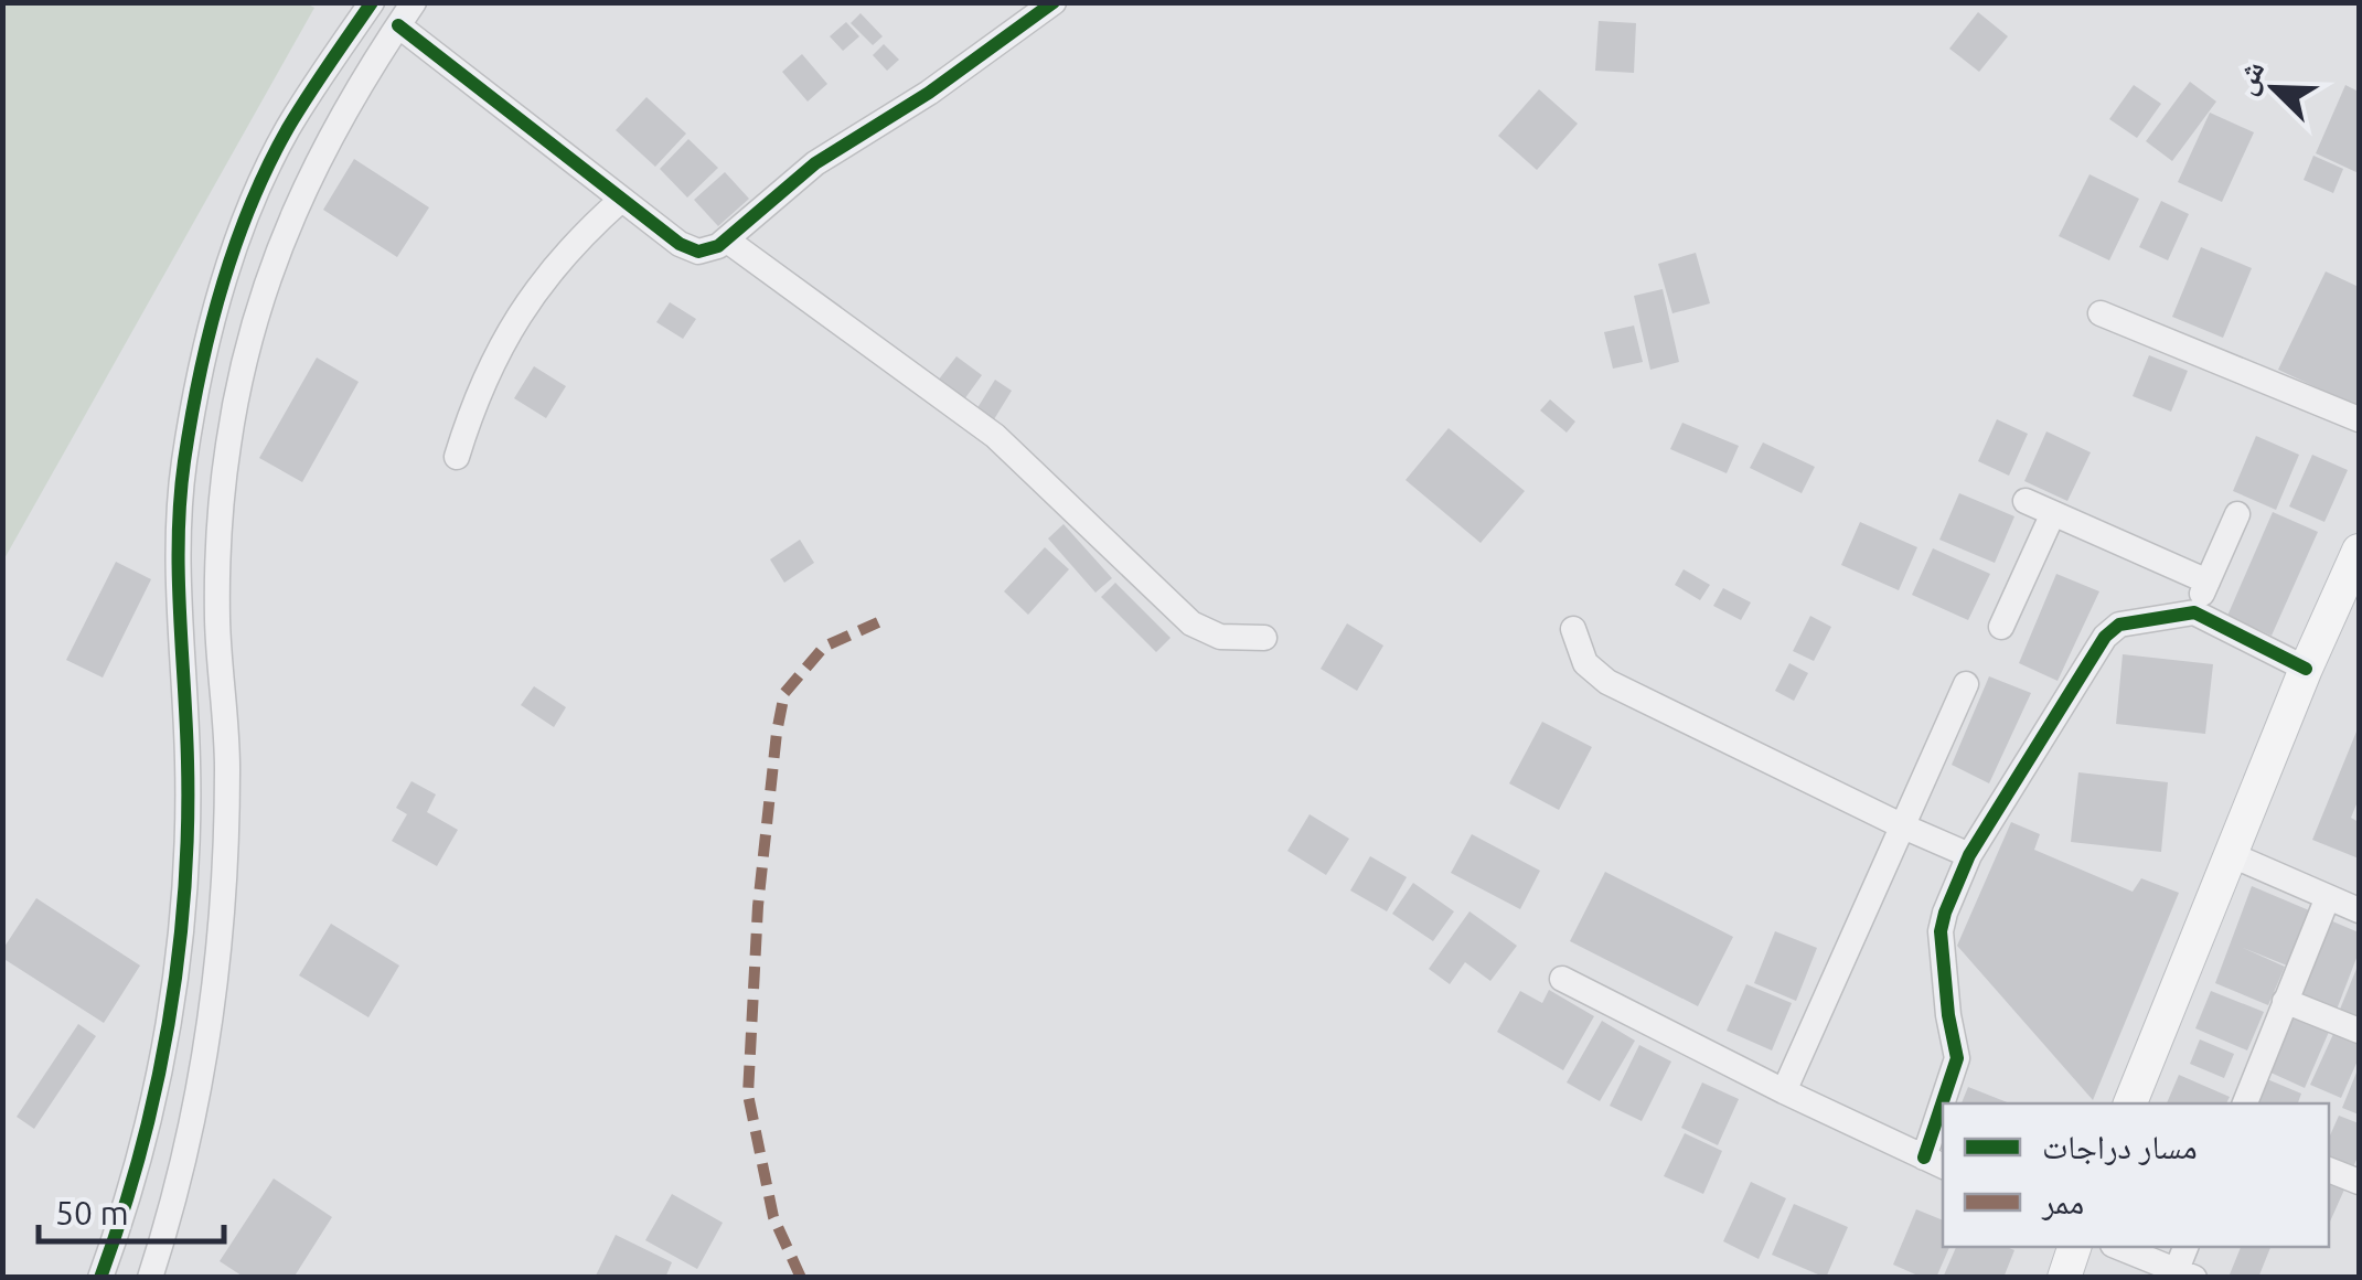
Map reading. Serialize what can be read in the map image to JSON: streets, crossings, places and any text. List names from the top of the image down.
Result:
{
  "legend": ["مسار دراجات", "ممر"],
  "scale_bar": "50 m",
  "north": "top left"
}
